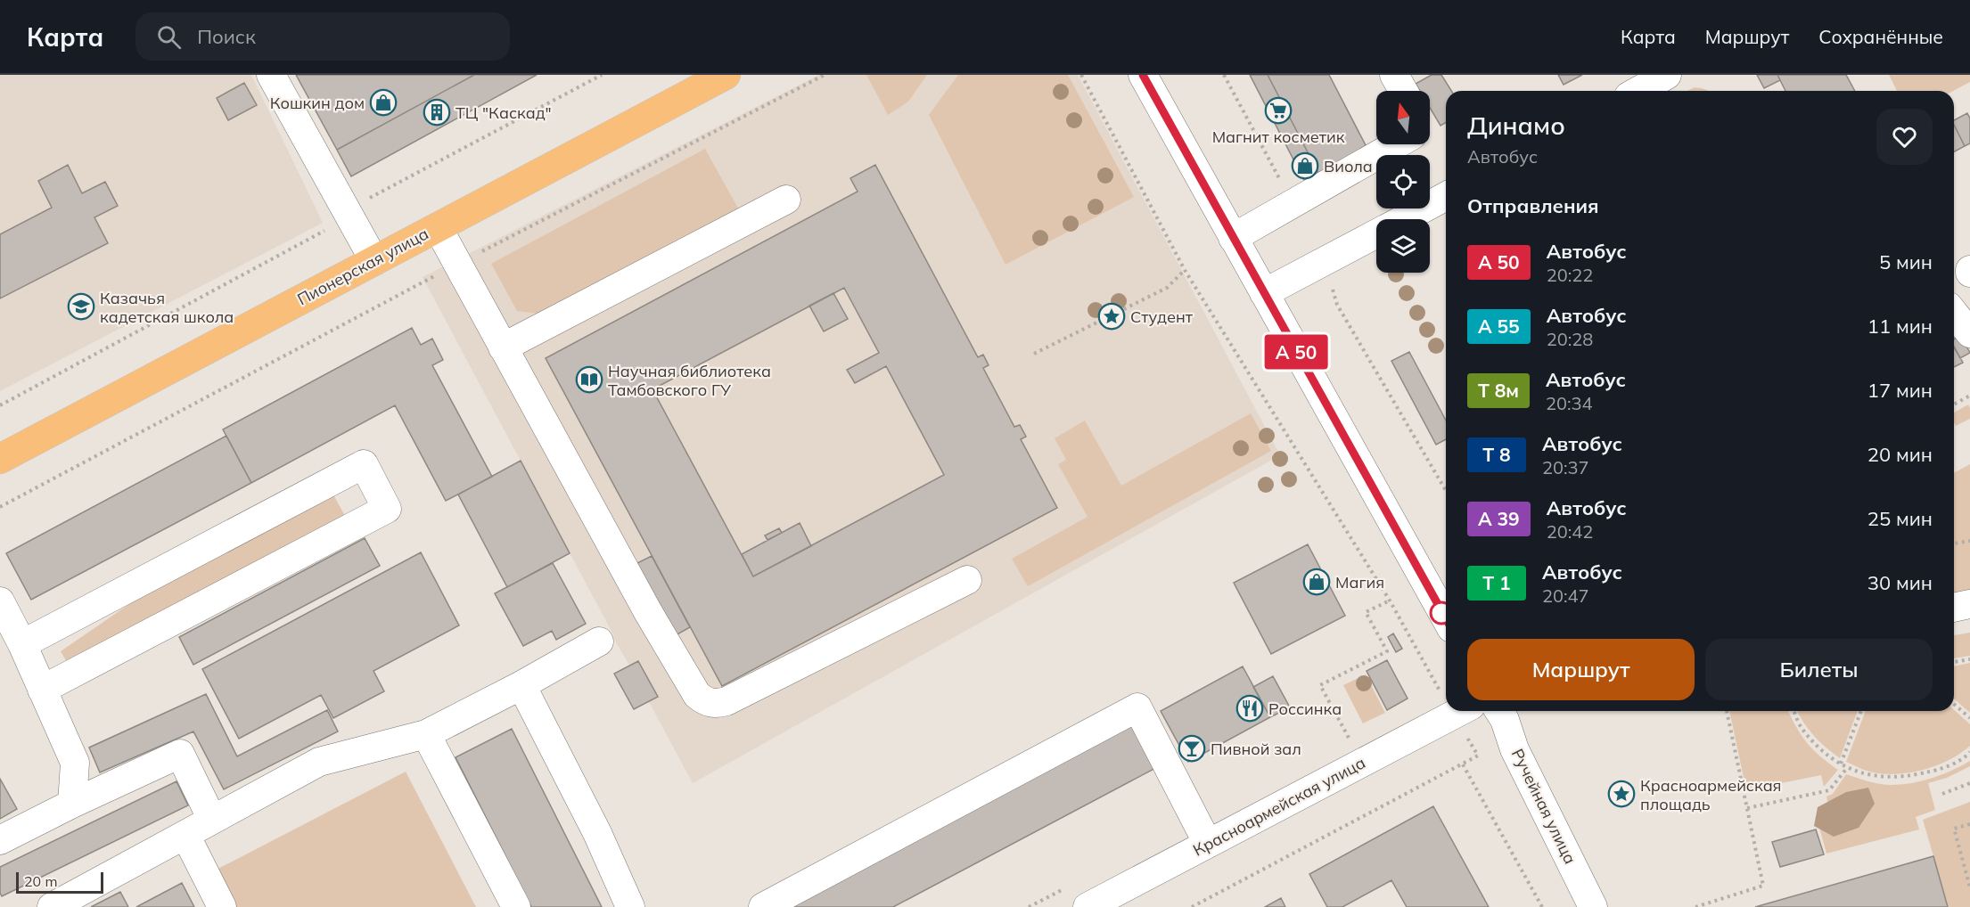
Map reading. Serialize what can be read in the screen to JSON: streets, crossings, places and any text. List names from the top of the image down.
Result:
{
  "streets": {
    "main road": ["Пионерская улица"],
    "street": ["Красноармейская улица", "Ручейная улица"]
  },
  "places": {
    "shop": ["Кошкин дом", "Виола", "Магия"],
    "supermarket": ["Магнит косметик"],
    "building": ["ТЦ \"Каскад\""],
    "school or university": ["Казачья кадетская школа"],
    "place": ["Студент", "Красноармейская площадь"],
    "library": ["Научная библиотека Тамбовского ГУ"],
    "restaurant": ["Россинка"],
    "bar": ["Пивной зал"]
  },
  "scale_bar": "20 m",
  "north": "top",
  "page": {
    "header": "Карта",
    "search": "Поиск",
    "nav": ["Карта", "Маршрут", "Сохранённые"],
    "on_map": "А 50",
    "heading": [
      ["Динамо", "Автобус"],
      "Отправления"
    ],
    "list": [
      {
        "mark": "А 50",
        "name": "Автобус",
        "note": "20:22",
        "value": "5 мин"
      },
      {
        "mark": "А 55",
        "name": "Автобус",
        "note": "20:28",
        "value": "11 мин"
      },
      {
        "mark": "Т 8м",
        "name": "Автобус",
        "note": "20:34",
        "value": "17 мин"
      },
      {
        "mark": "Т 8",
        "name": "Автобус",
        "note": "20:37",
        "value": "20 мин"
      },
      {
        "mark": "А 39",
        "name": "Автобус",
        "note": "20:42",
        "value": "25 мин"
      },
      {
        "mark": "Т 1",
        "name": "Автобус",
        "note": "20:47",
        "value": "30 мин"
      }
    ],
    "buttons": ["Маршрут", "Билеты"],
    "scale": "20 m"
  }
}
